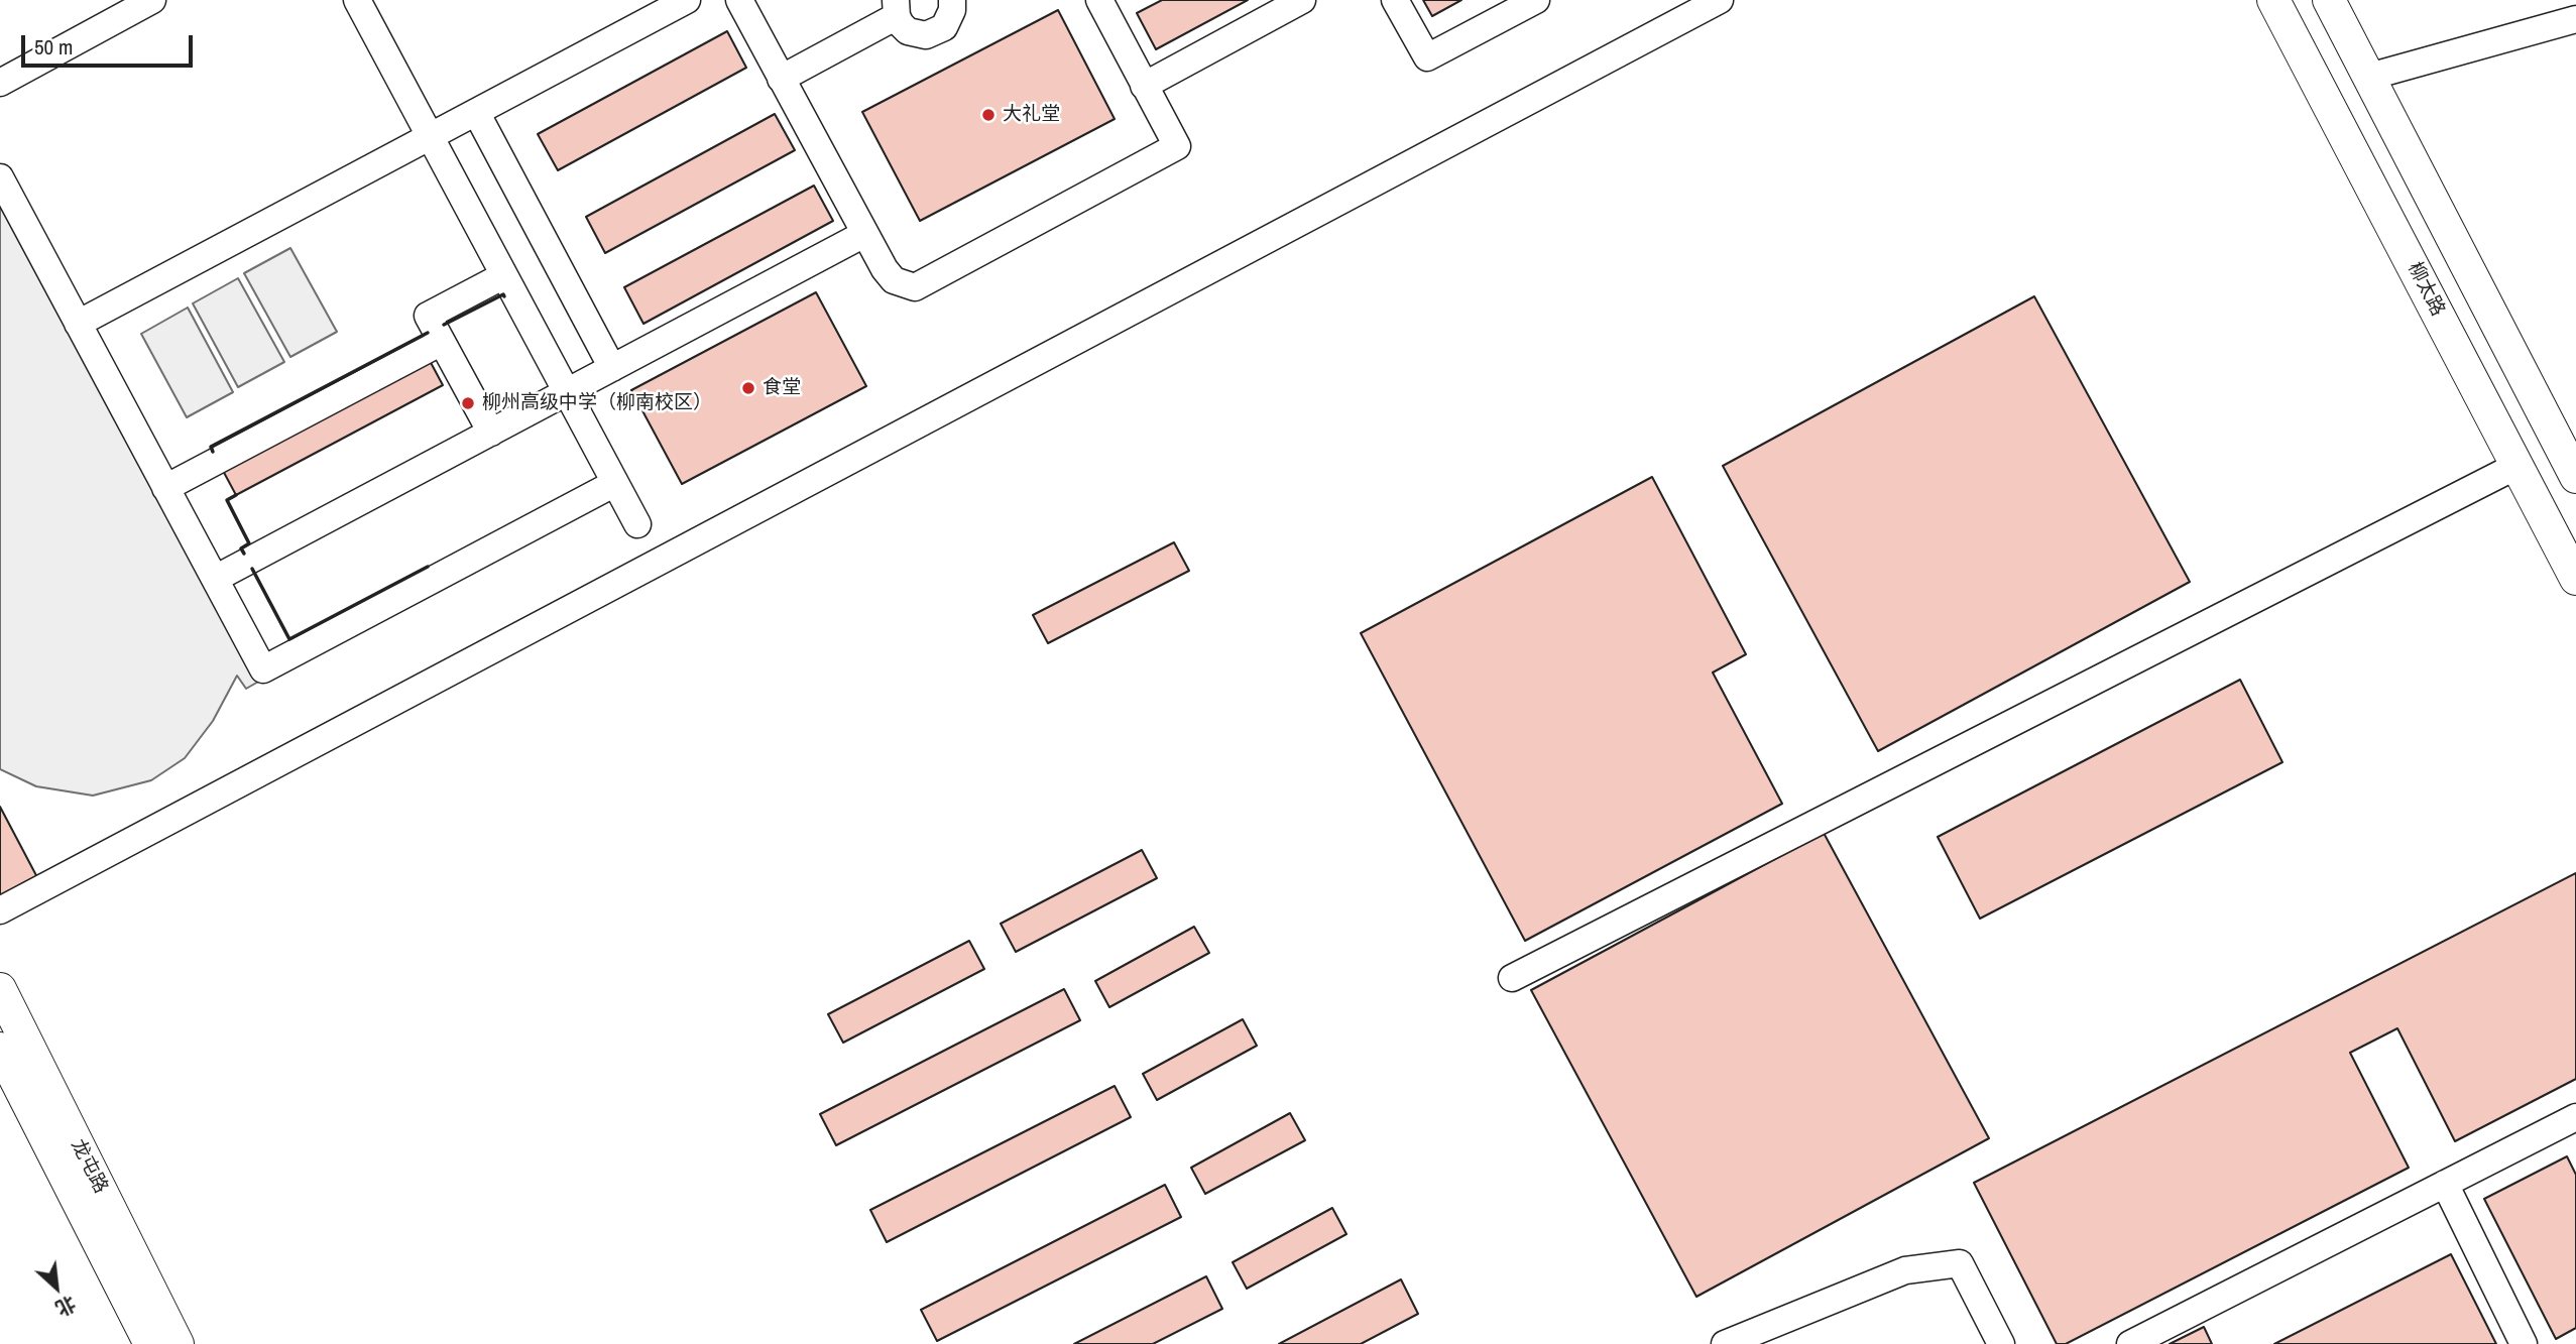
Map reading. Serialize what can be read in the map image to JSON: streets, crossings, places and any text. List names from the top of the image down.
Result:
{
  "streets": {
    "main road": ["柳太路", "龙屯路"]
  },
  "places": ["大礼堂", "食堂", "柳州高级中学（柳南校区）"],
  "scale_bar": "50 m",
  "north": "bottom right"
}
